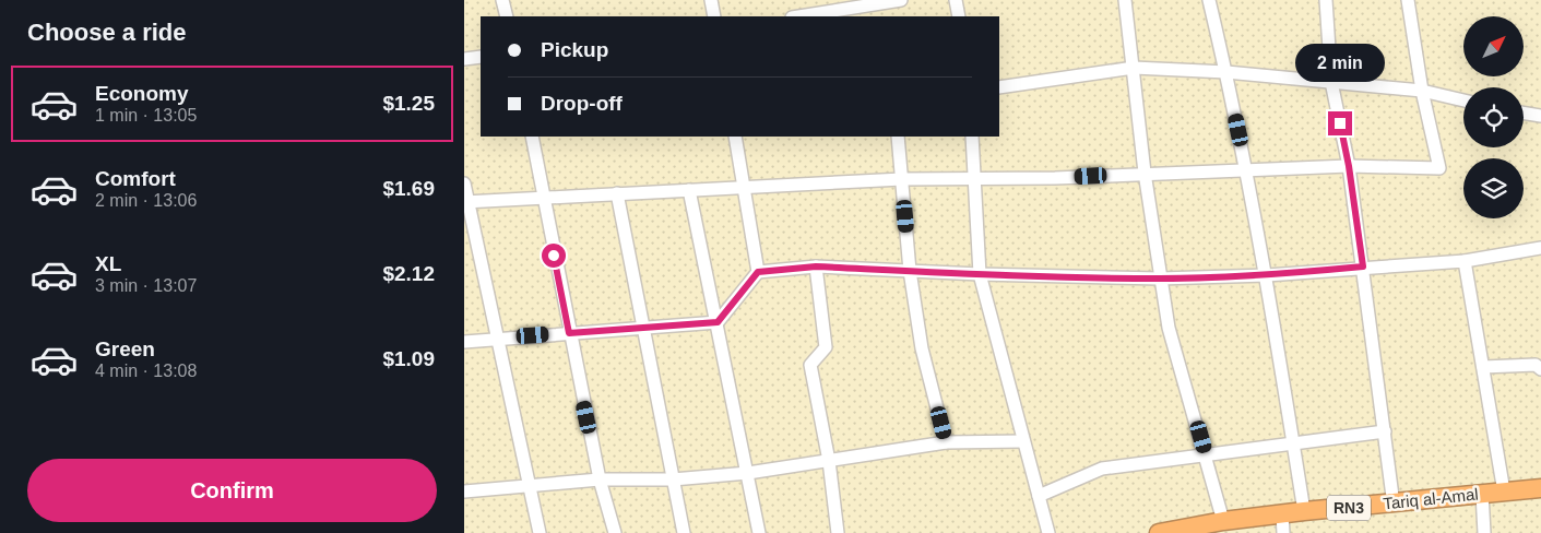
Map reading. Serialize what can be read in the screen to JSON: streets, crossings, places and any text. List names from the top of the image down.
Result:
{
  "streets": {
    "highway": ["Tariq al-Amal", "RN3"]
  },
  "north": "top right",
  "page": {
    "heading": "Choose a ride",
    "banner": ["Pickup", "Drop-off"],
    "bubble": "2 min",
    "list": [
      {
        "name": "Economy",
        "note": "1 min · 13:05",
        "value": "$1.25"
      },
      {
        "name": "Comfort",
        "note": "2 min · 13:06",
        "value": "$1.69"
      },
      {
        "name": "XL",
        "note": "3 min · 13:07",
        "value": "$2.12"
      },
      {
        "name": "Green",
        "note": "4 min · 13:08",
        "value": "$1.09"
      }
    ],
    "buttons": "Confirm"
  }
}
